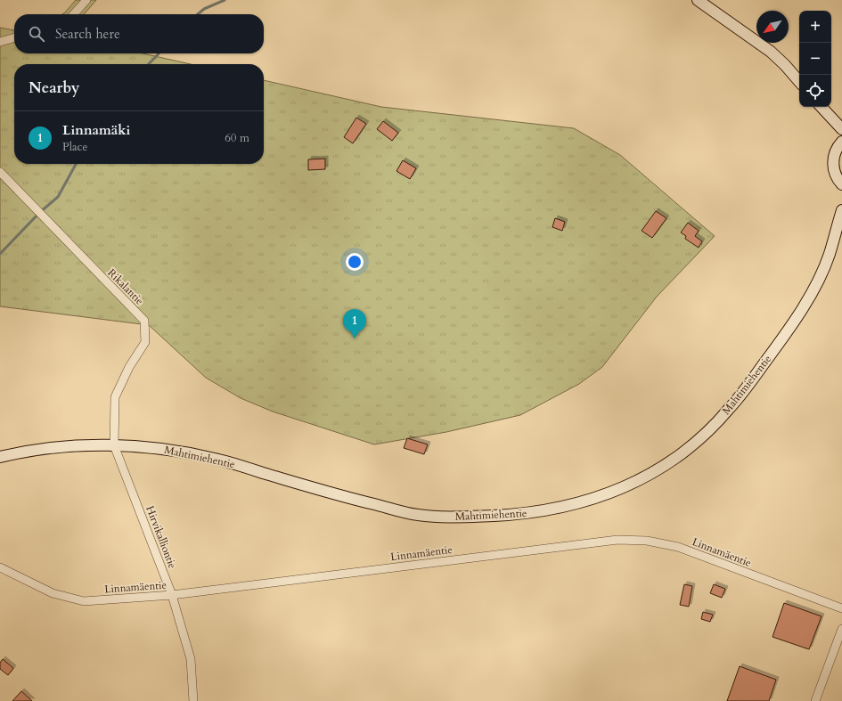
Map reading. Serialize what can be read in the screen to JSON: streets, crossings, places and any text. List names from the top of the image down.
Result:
{
  "streets": {
    "main road": ["Mahtimiehentie"],
    "street": ["Rikalantie", "Hirvikalliontie", "Linnamäentie"]
  },
  "crossings": [
    ["Rikalantie", "Mahtimiehentie"],
    ["Rikalantie", "Hirvikalliontie"],
    ["Mahtimiehentie", "Hirvikalliontie"],
    ["Hirvikalliontie", "Linnamäentie"]
  ],
  "north": "bottom left",
  "page": {
    "map_buttons": ["+", "−"],
    "search": "Search here",
    "heading": "Nearby",
    "list": [
      {
        "mark": "1",
        "name": "Linnamäki",
        "note": "Place",
        "value": "60 m"
      }
    ],
    "pins": "1"
  }
}
